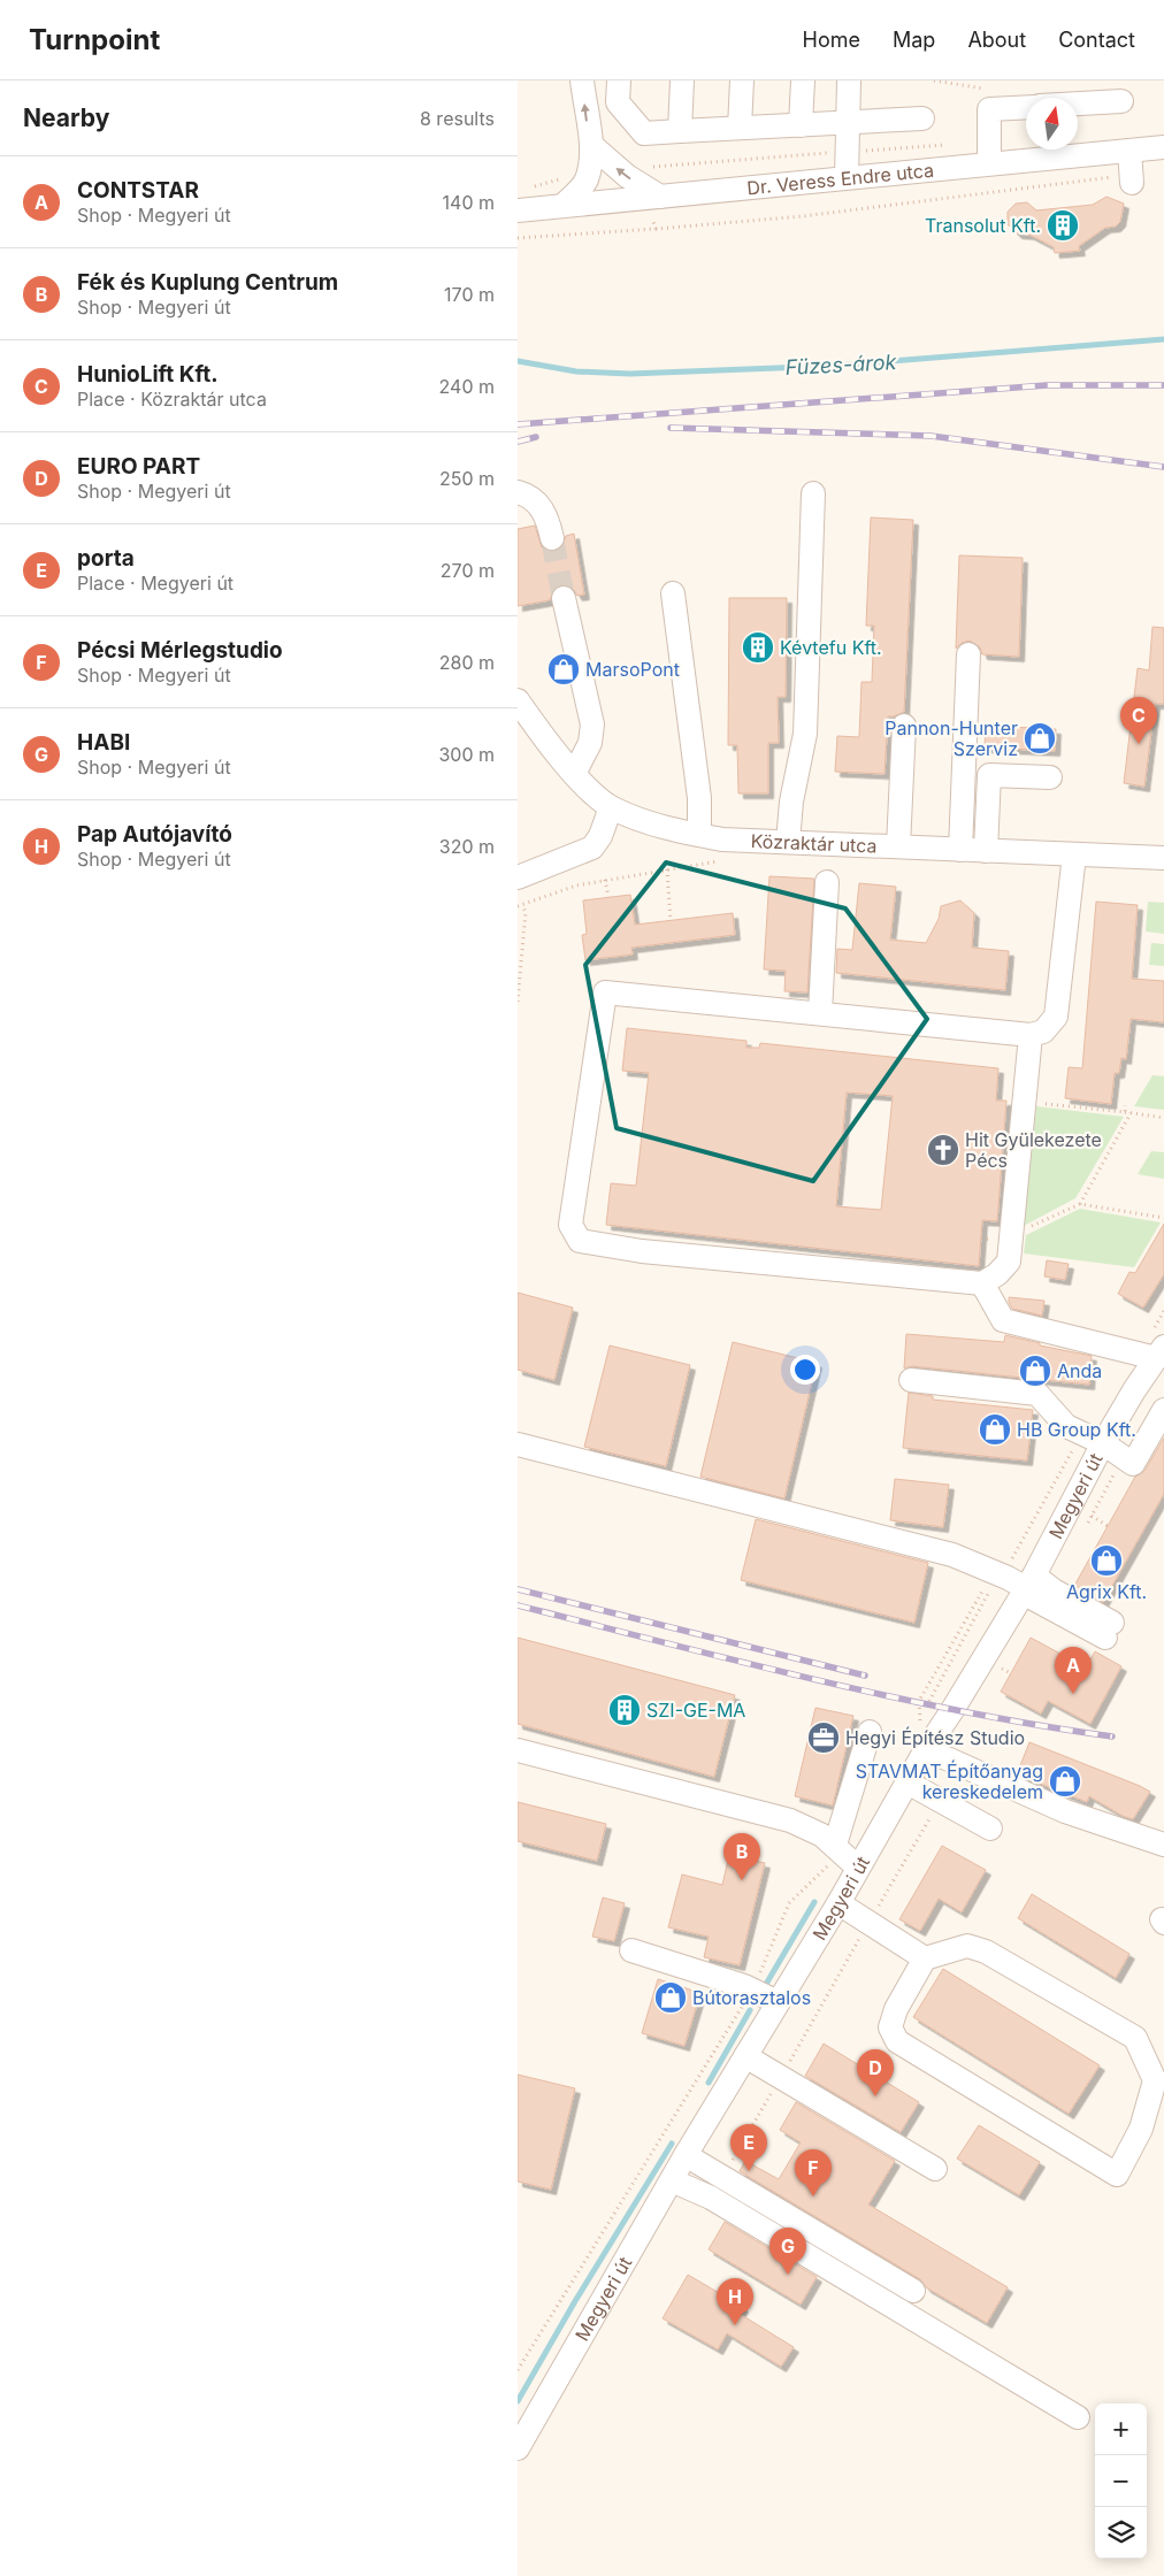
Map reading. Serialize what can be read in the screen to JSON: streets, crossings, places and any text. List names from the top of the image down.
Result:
{
  "streets": {
    "street": ["Dr. Veress Endre utca", "Közraktár utca", "Megyeri út"]
  },
  "water": ["Füzes-árok"],
  "places": {
    "building": ["Transolut Kft.", "Kévtefu Kft.", "SZI-GE-MA"],
    "shop": [
      "MarsoPont",
      "Pannon-Hunter Szerviz",
      "Anda",
      "HB Group Kft.",
      "Agrix Kft.",
      "STAVMAT Építőanyag kereskedelem",
      "Bútorasztalos"
    ],
    "church": ["Hit Gyülekezete Pécs"],
    "office": ["Hegyi Építész Studio"]
  },
  "north": "top",
  "page": {
    "header": "Turnpoint",
    "nav": [
      "Home",
      "Map",
      "About",
      "Contact"
    ],
    "heading": ["Nearby", "8 results"],
    "list": [
      {
        "mark": "A",
        "name": "CONTSTAR",
        "note": "Shop · Megyeri út",
        "value": "140 m"
      },
      {
        "mark": "B",
        "name": "Fék és Kuplung Centrum",
        "note": "Shop · Megyeri út",
        "value": "170 m"
      },
      {
        "mark": "C",
        "name": "HunioLift Kft.",
        "note": "Place · Közraktár utca",
        "value": "240 m"
      },
      {
        "mark": "D",
        "name": "EURO PART",
        "note": "Shop · Megyeri út",
        "value": "250 m"
      },
      {
        "mark": "E",
        "name": "porta",
        "note": "Place · Megyeri út",
        "value": "270 m"
      },
      {
        "mark": "F",
        "name": "Pécsi Mérlegstudio",
        "note": "Shop · Megyeri út",
        "value": "280 m"
      },
      {
        "mark": "G",
        "name": "HABI",
        "note": "Shop · Megyeri út",
        "value": "300 m"
      },
      {
        "mark": "H",
        "name": "Pap Autójavító",
        "note": "Shop · Megyeri út",
        "value": "320 m"
      }
    ],
    "pins": [
      "C",
      "A",
      "B",
      "D",
      "E",
      "F",
      "G",
      "H"
    ],
    "map_buttons": ["+", "−"]
  }
}
